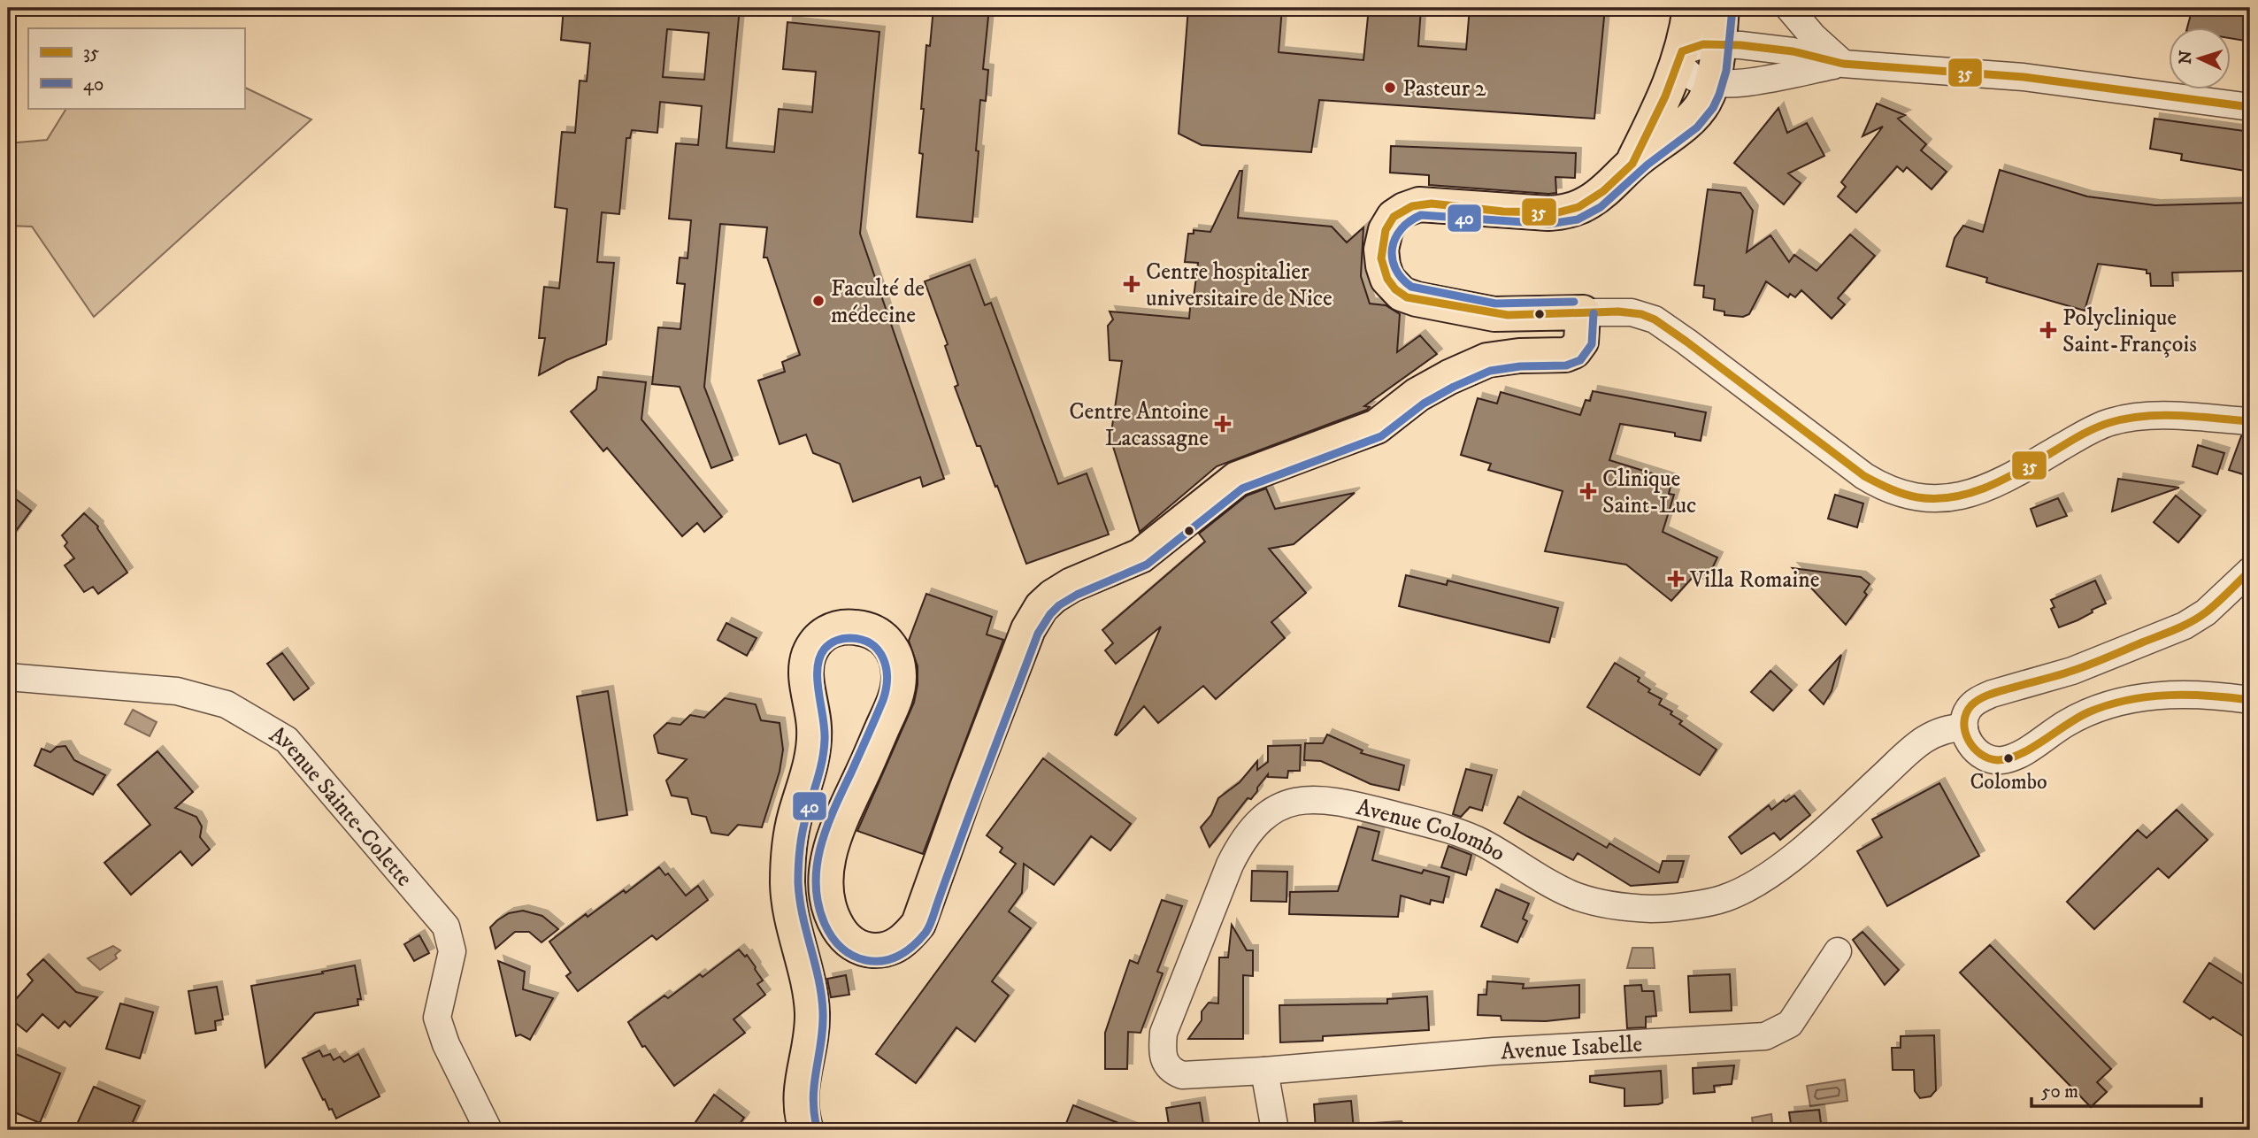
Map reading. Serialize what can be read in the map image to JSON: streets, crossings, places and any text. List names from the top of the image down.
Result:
{
  "streets": {
    "street": ["Avenue Sainte-Colette", "Avenue Colombo", "Avenue Isabelle"]
  },
  "crossings": [
    ["Avenue Colombo", "Avenue Isabelle"]
  ],
  "places": {
    "other": ["Pasteur 2", "Faculté de médecine", "Colombo"],
    "health": [
      "Centre hospitalier universitaire de Nice",
      "Polyclinique Saint-François",
      "Centre Antoine Lacassagne",
      "Clinique Saint-Luc",
      "Villa Romaine"
    ]
  },
  "lines": ["transit line 40", "transit line 35"],
  "legend": ["35", "40"],
  "scale_bar": "50 m",
  "north": "left"
}
